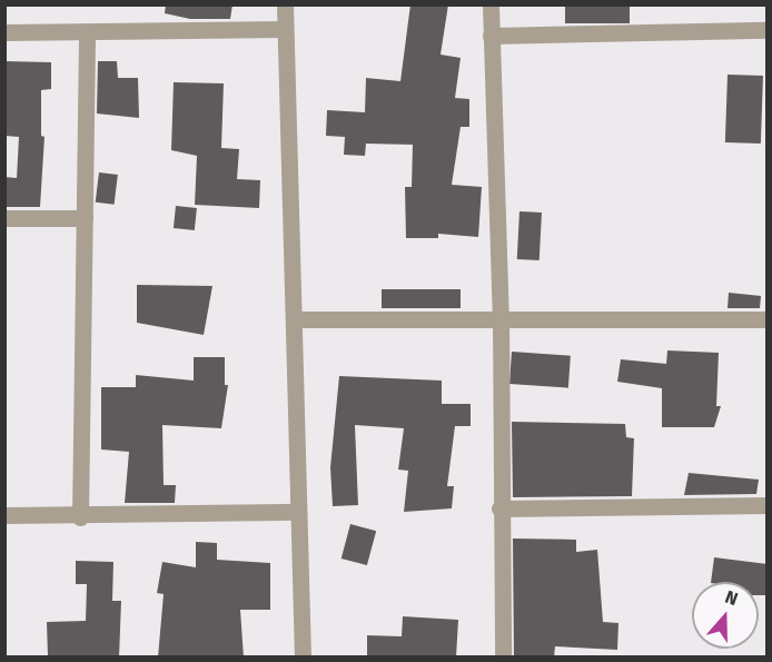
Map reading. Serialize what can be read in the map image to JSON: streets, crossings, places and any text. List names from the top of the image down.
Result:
{
  "north": "top"
}
